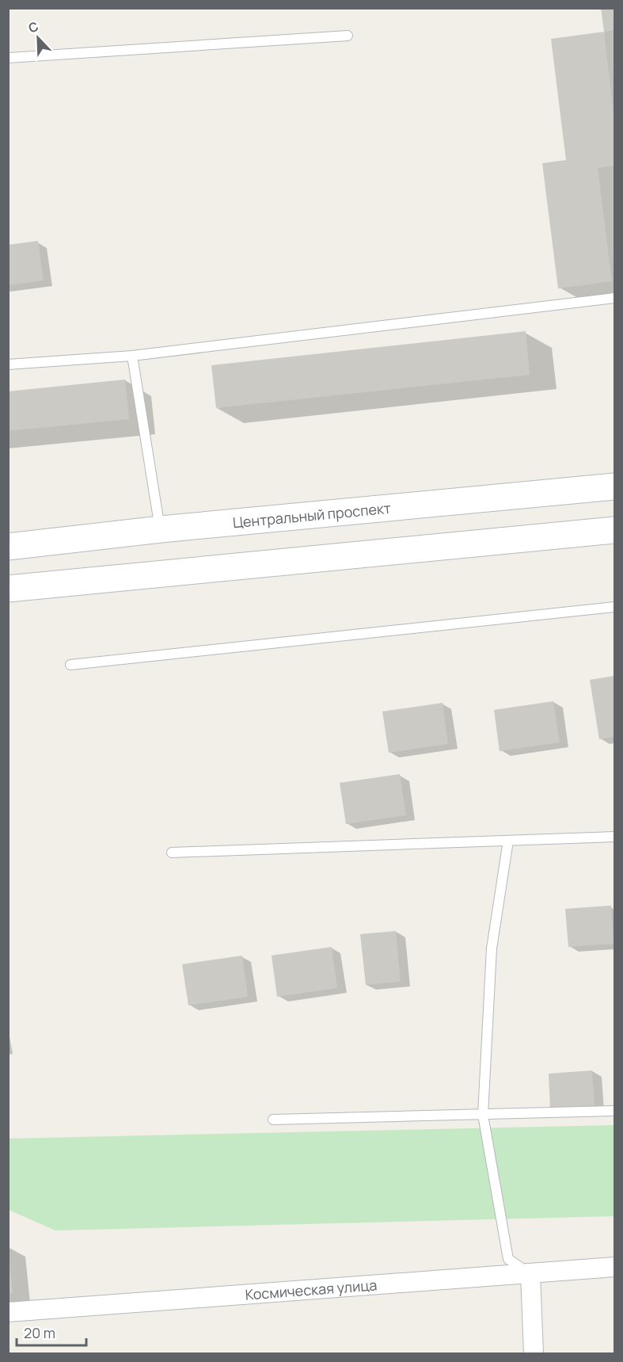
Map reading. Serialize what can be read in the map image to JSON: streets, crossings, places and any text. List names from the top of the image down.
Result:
{
  "streets": {
    "street": ["Центральный проспект", "Космическая улица"]
  },
  "scale_bar": "20 m",
  "north": "top left"
}
